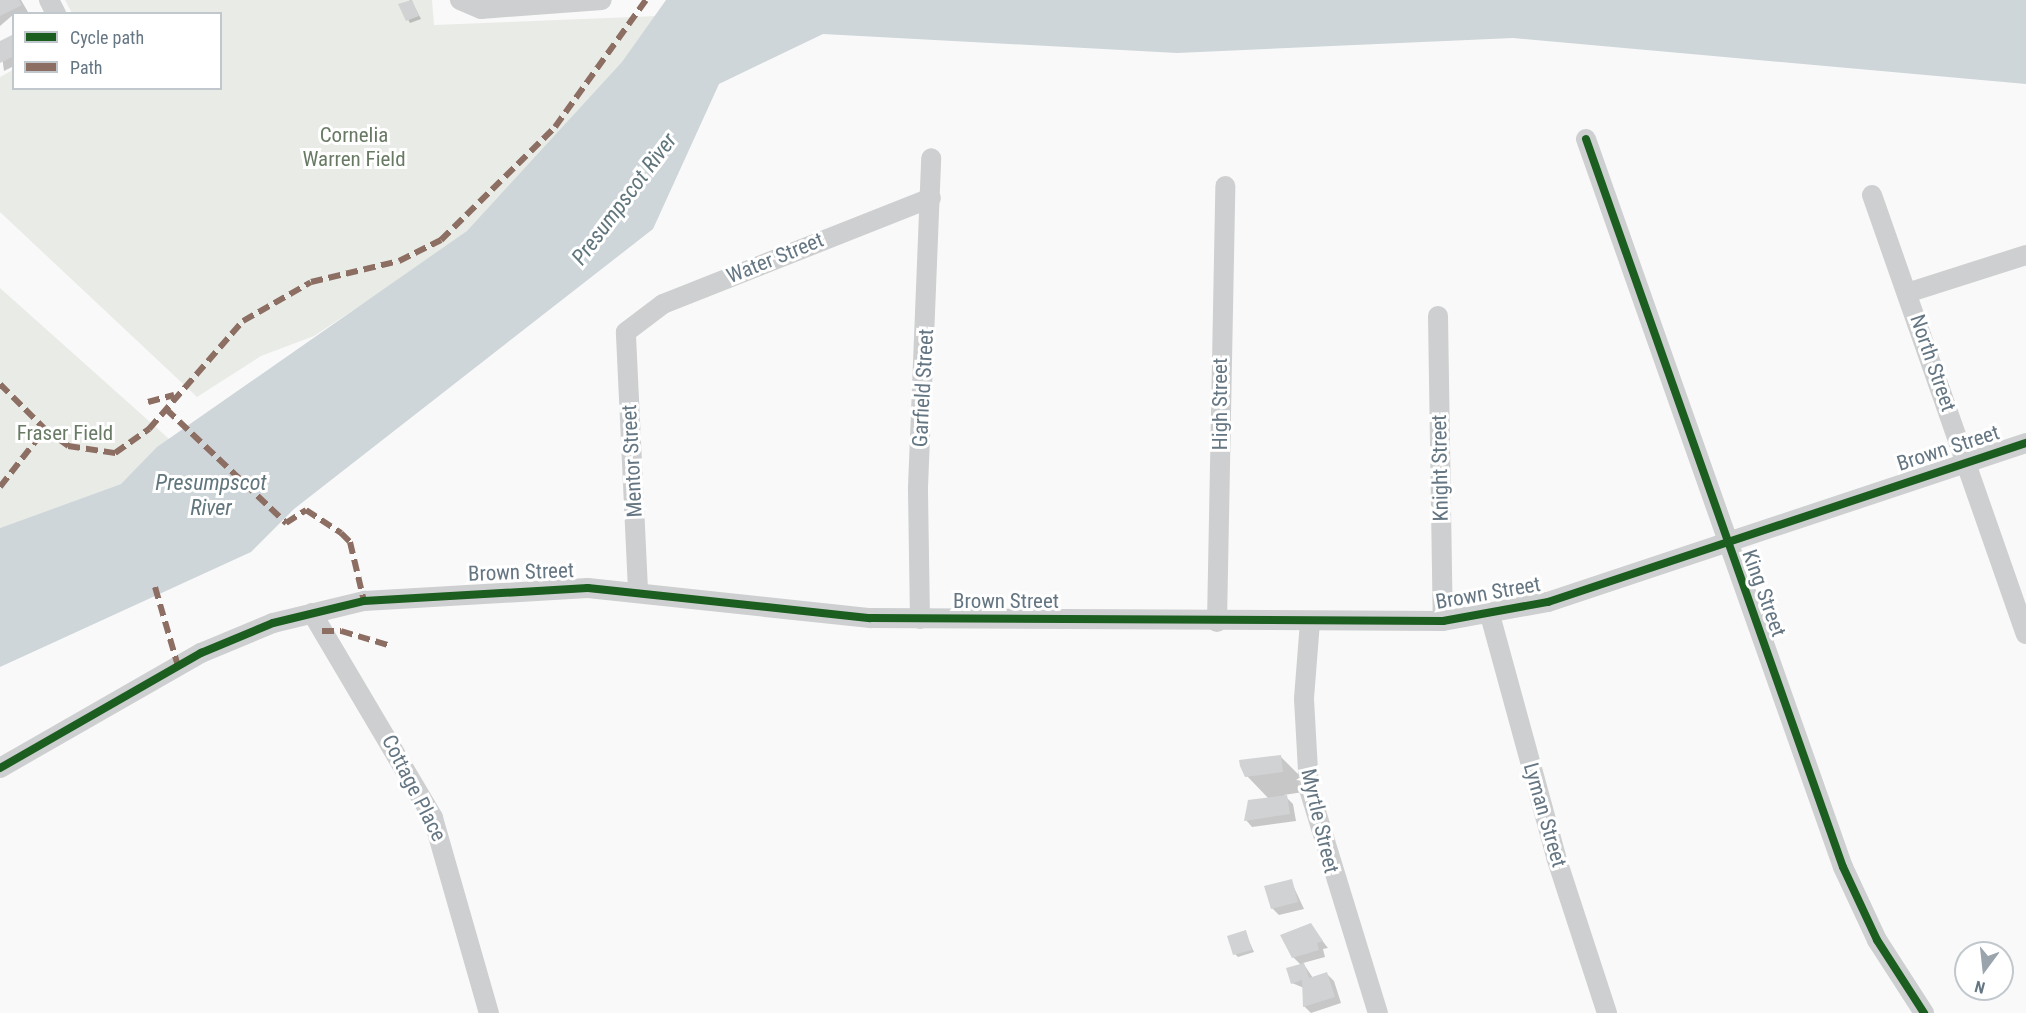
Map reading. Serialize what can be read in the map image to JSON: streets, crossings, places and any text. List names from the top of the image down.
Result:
{
  "streets": {
    "street": [
      "Water Street",
      "North Street",
      "Garfield Street",
      "High Street",
      "Brown Street",
      "Mentor Street",
      "Knight Street",
      "King Street",
      "Cottage Place",
      "Lyman Street",
      "Myrtle Street"
    ]
  },
  "crossings": [
    ["Water Street", "Garfield Street"],
    ["Water Street", "Mentor Street"],
    ["North Street", "Brown Street"],
    ["Garfield Street", "Brown Street"],
    ["High Street", "Brown Street"],
    ["Brown Street", "Mentor Street"],
    ["Brown Street", "Knight Street"],
    ["Brown Street", "King Street"],
    ["Brown Street", "Cottage Place"],
    ["Brown Street", "Lyman Street"],
    ["Brown Street", "Myrtle Street"]
  ],
  "water": ["Presumpscot River"],
  "parks": ["Cornelia Warren Field", "Fraser Field"],
  "legend": ["Cycle path", "Path"],
  "north": "bottom"
}
